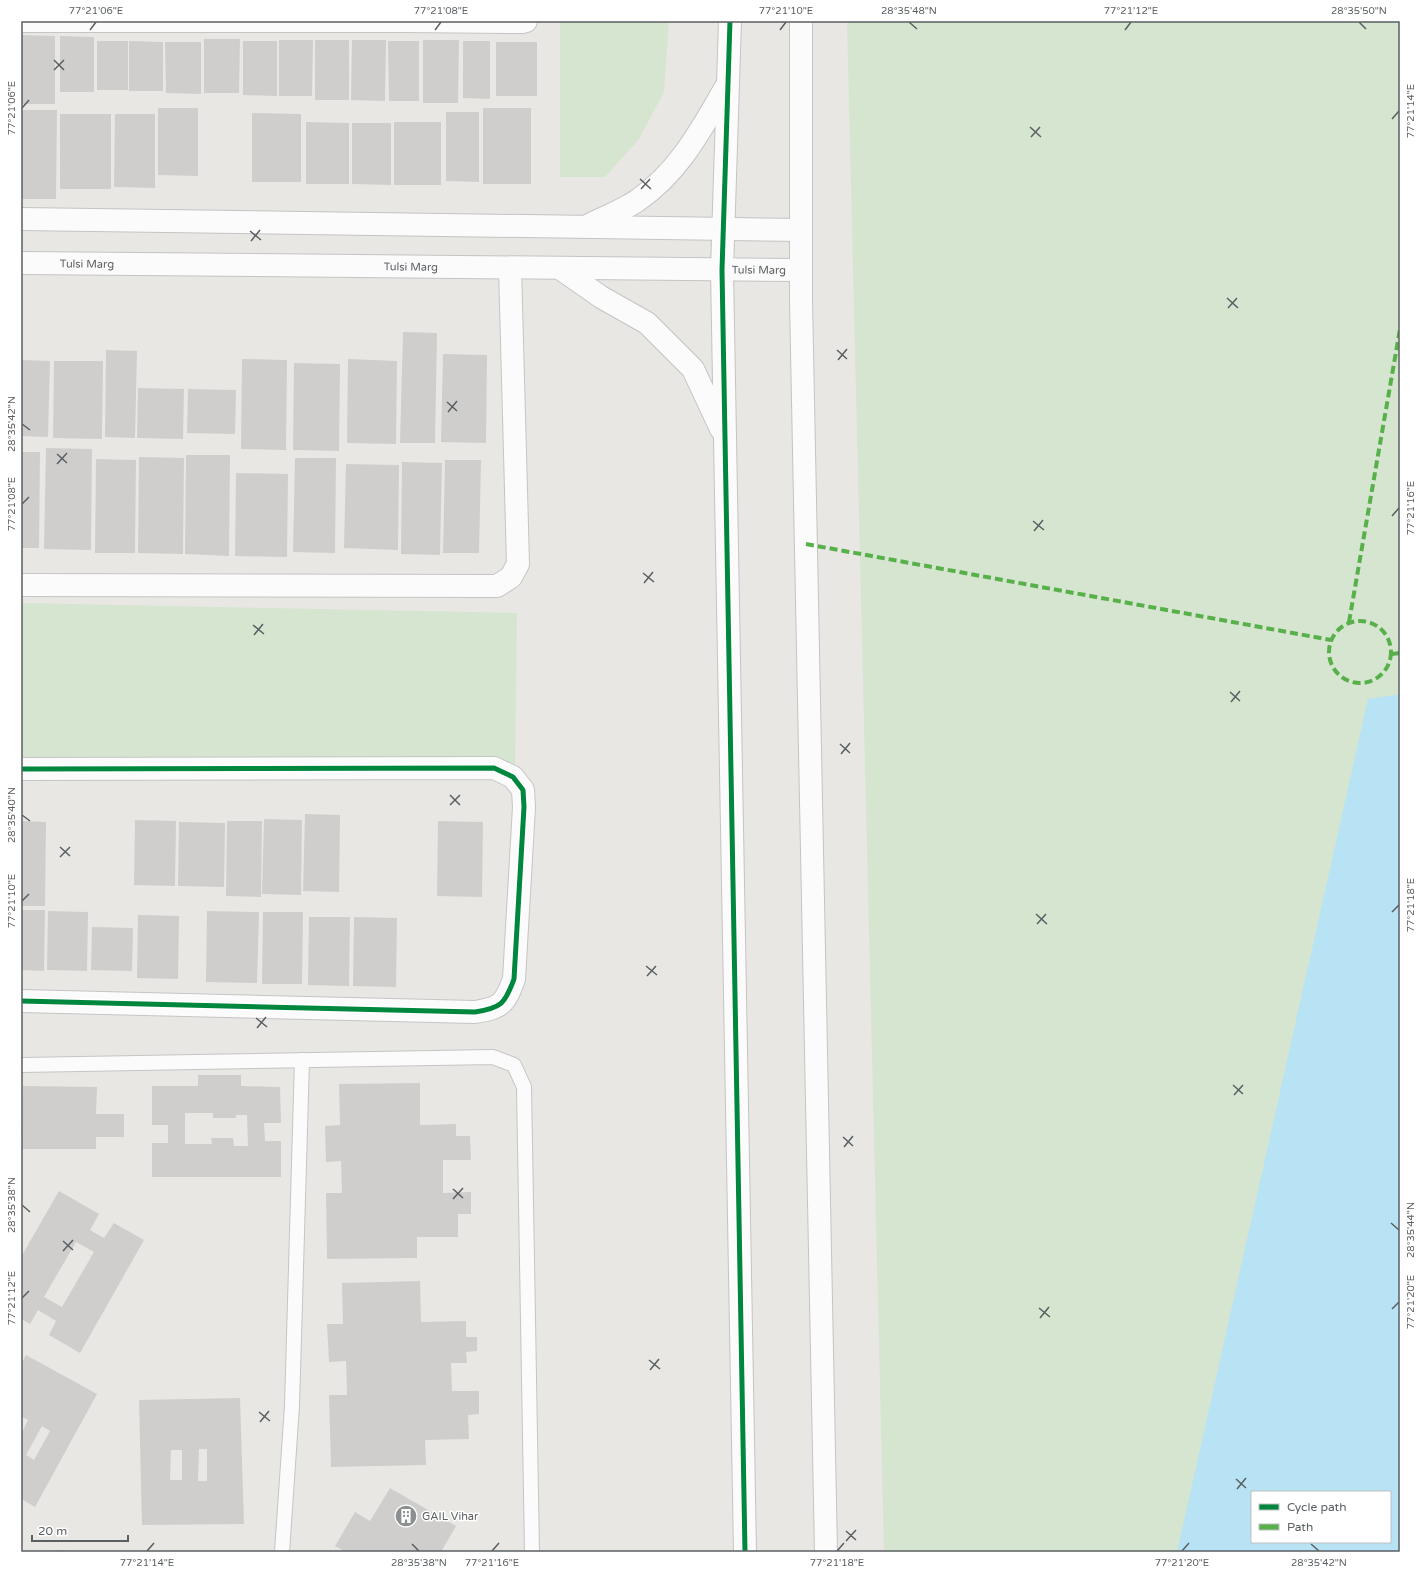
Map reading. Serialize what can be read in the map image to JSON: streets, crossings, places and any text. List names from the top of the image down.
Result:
{
  "streets": {
    "street": ["Tulsi Marg"]
  },
  "places": {
    "building": ["GAIL Vihar"]
  },
  "legend": ["Cycle path", "Path"],
  "scale_bar": "20 m",
  "coordinates": [
    "77°21'06\"E",
    "77°21'08\"E",
    "77°21'10\"E",
    "28°35'48\"N",
    "77°21'12\"E",
    "28°35'50\"N",
    "77°21'14\"E",
    "28°35'42\"N",
    "77°21'16\"E",
    "28°35'40\"N",
    "77°21'18\"E",
    "28°35'38\"N",
    "28°35'44\"N",
    "77°21'20\"E"
  ]
}
